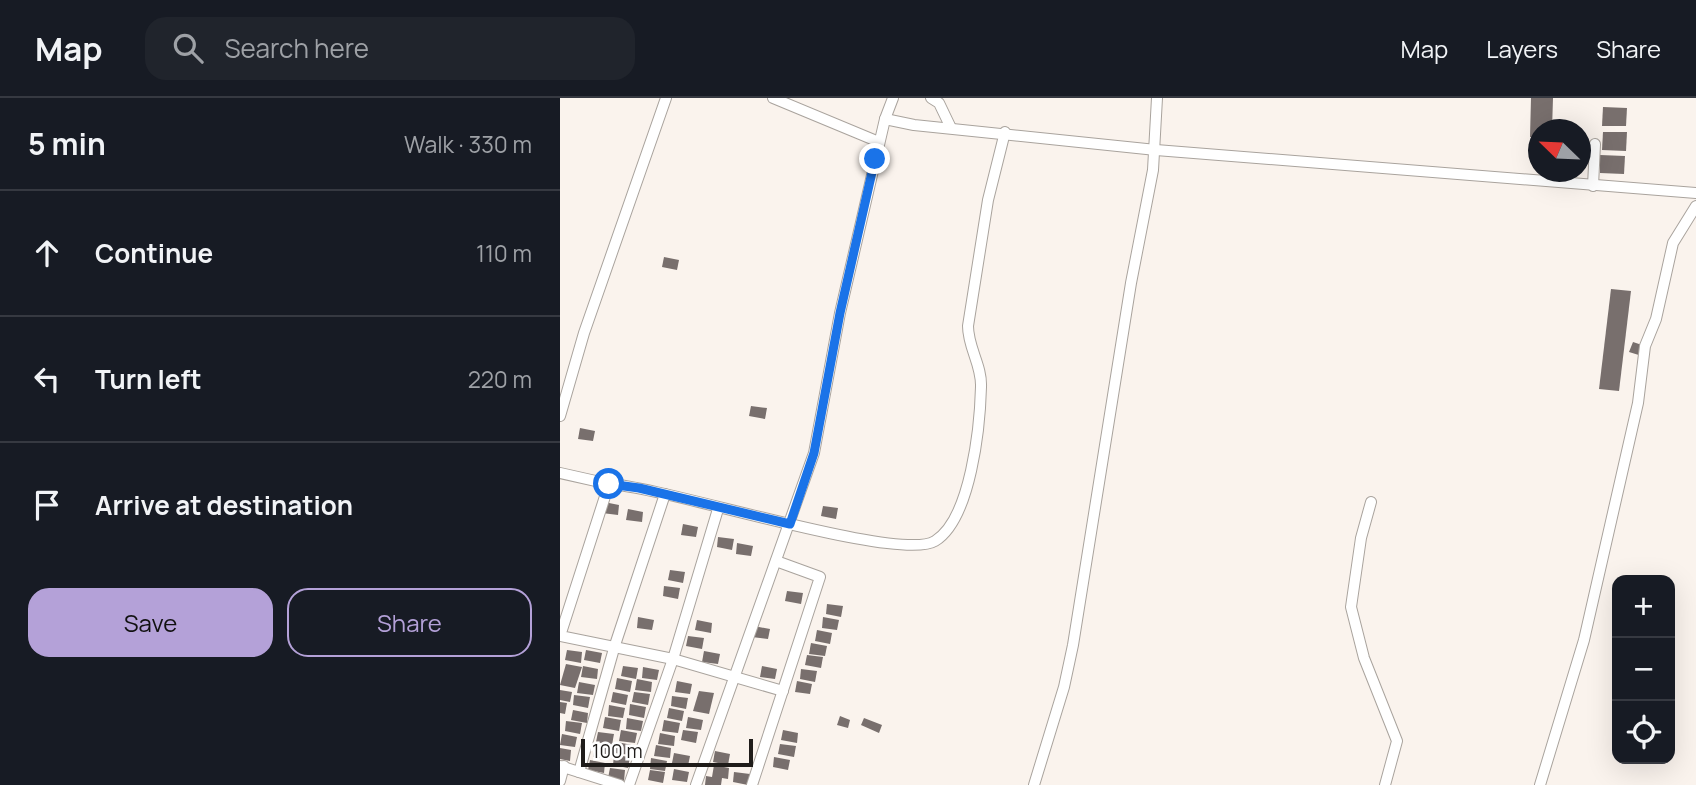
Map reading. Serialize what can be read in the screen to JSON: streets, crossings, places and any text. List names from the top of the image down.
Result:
{
  "scale_bar": "100 m",
  "north": "top left",
  "page": {
    "header": "Map",
    "search": "Search here",
    "nav": ["Map", "Layers", "Share"],
    "heading": ["5 min", "Walk · 330 m"],
    "list": [
      ["Continue", "110 m"],
      ["Turn left", "220 m"],
      "Arrive at destination"
    ],
    "buttons": ["Save", "Share"],
    "map_buttons": ["+", "−"],
    "scale": "100 m"
  }
}
